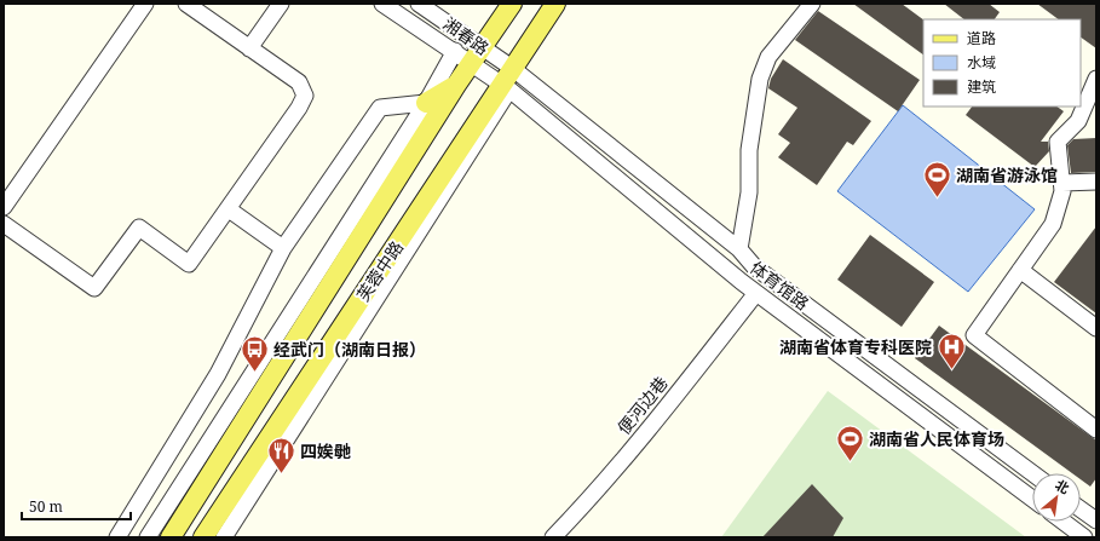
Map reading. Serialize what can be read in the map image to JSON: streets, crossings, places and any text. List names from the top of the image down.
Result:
{
  "streets": {
    "main road": ["芙蓉中路"],
    "street": ["湘春路", "体育馆路", "便河边巷"]
  },
  "crossings": [
    ["湘春路", "芙蓉中路"],
    ["湘春路", "体育馆路"],
    ["芙蓉中路", "体育馆路"],
    ["体育馆路", "便河边巷"]
  ],
  "places": {
    "sports": ["湖南省游泳馆", "湖南省人民体育场"],
    "hospital": ["湖南省体育专科医院"],
    "bus stop": ["经武门（湖南日报）"],
    "restaurant": ["四娭毑"]
  },
  "legend": ["道路", "水域", "建筑"],
  "scale_bar": "50 m",
  "north": "top right"
}
